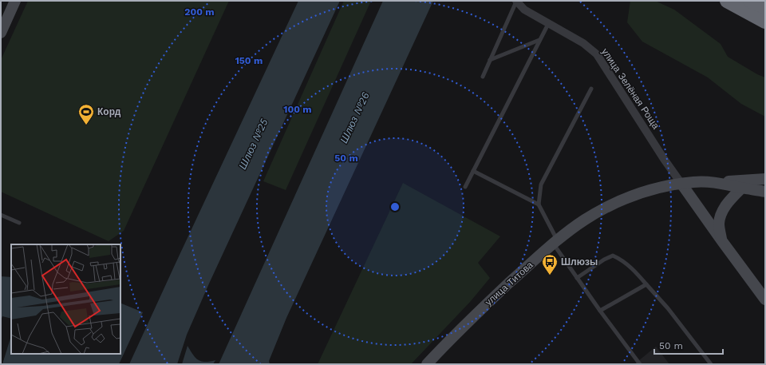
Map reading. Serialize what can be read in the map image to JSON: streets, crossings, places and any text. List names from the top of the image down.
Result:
{
  "streets": {
    "main road": ["улица Титова"],
    "street": ["улица Зелёная Роща"]
  },
  "crossings": [
    ["улица Зелёная Роща", "улица Титова"]
  ],
  "water": ["Шлюз №26", "Шлюз №25"],
  "places": {
    "sports": ["Корд"],
    "bus stop": ["Шлюзы"]
  },
  "scale_bar": "50 m",
  "rings": [
    "200 m",
    "150 m",
    "100 m",
    "50 m"
  ]
}
